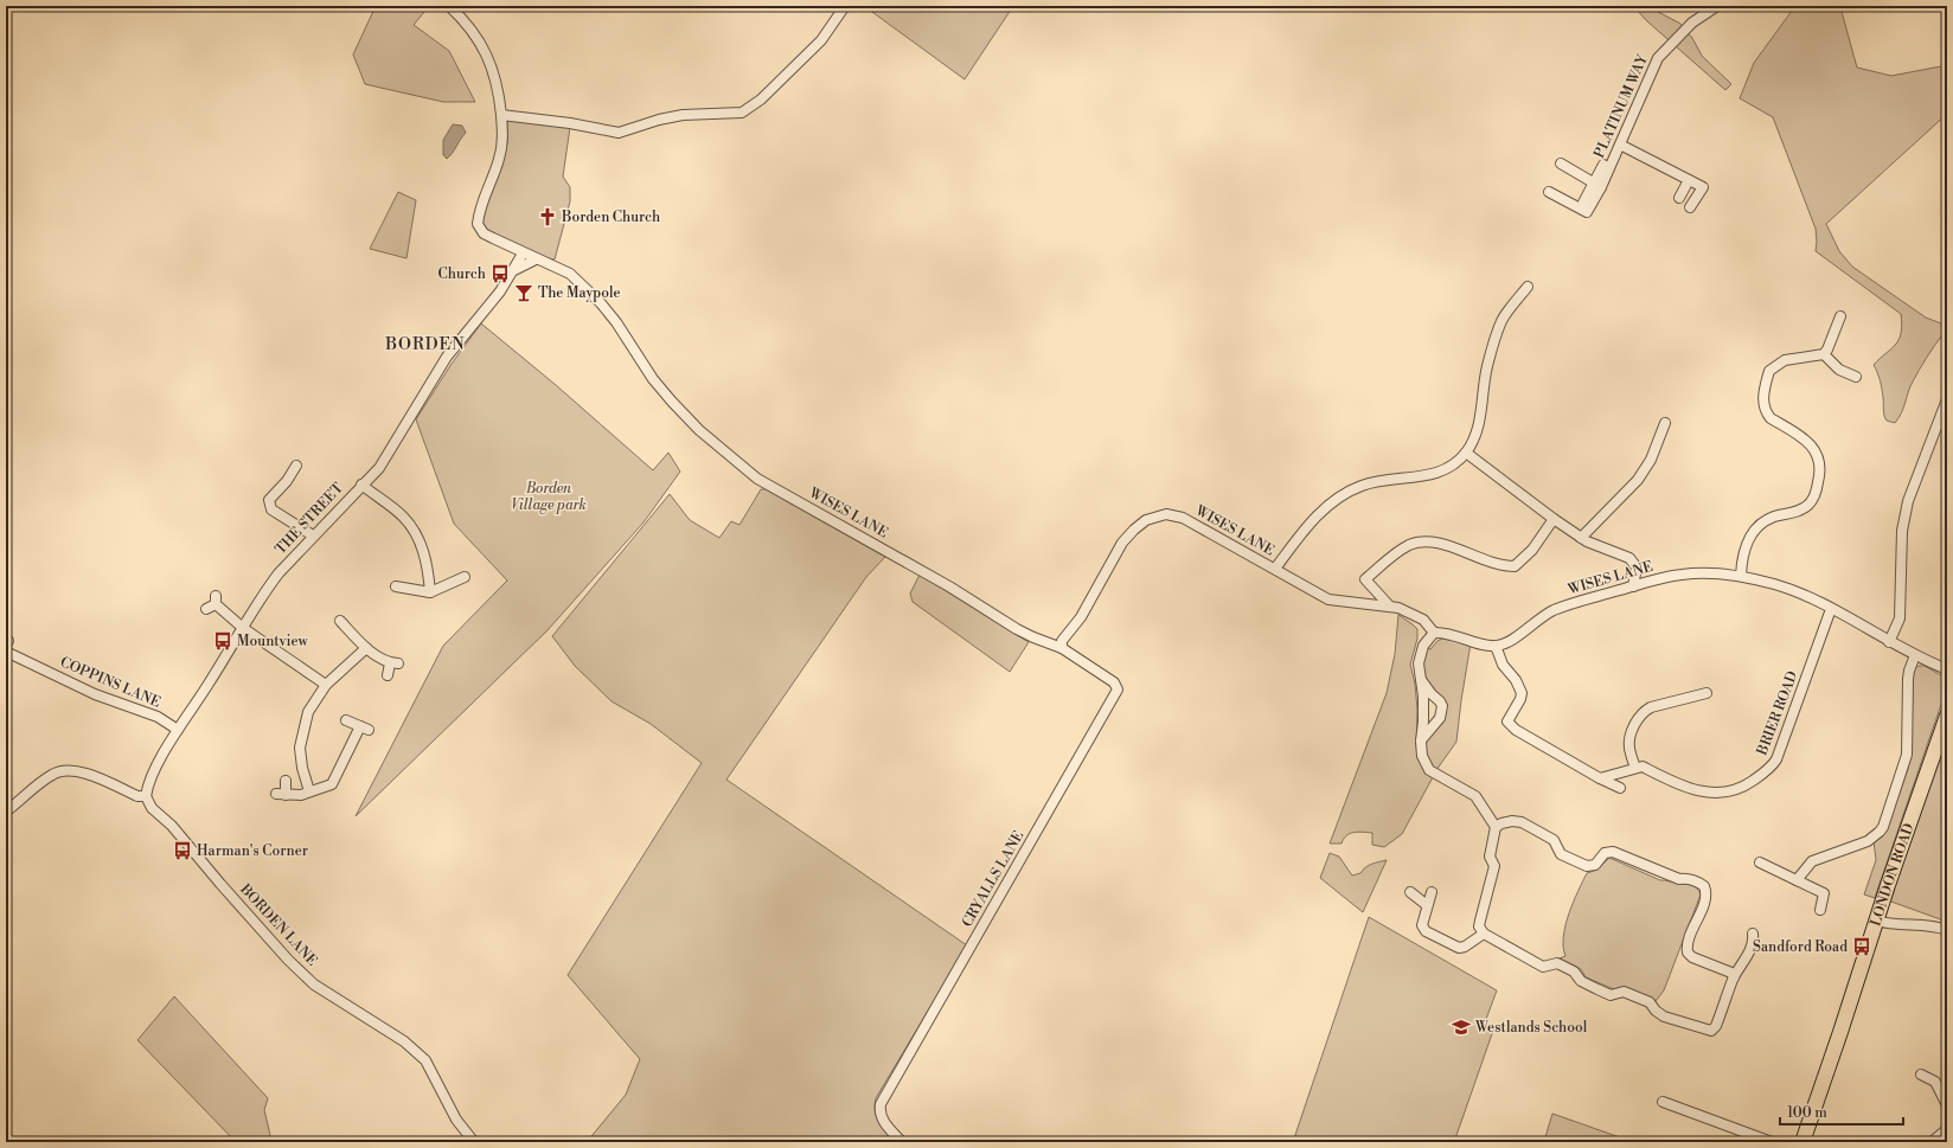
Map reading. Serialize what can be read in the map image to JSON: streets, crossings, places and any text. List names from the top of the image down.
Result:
{
  "streets": {
    "main road": ["LONDON ROAD"],
    "street": [
      "PLATINUM WAY",
      "WISES LANE",
      "THE STREET",
      "COPPINS LANE",
      "BRIER ROAD",
      "CRYALLS LANE",
      "BORDEN LANE"
    ]
  },
  "crossings": [
    ["WISES LANE", "THE STREET"],
    ["WISES LANE", "BRIER ROAD"],
    ["WISES LANE", "CRYALLS LANE"],
    ["THE STREET", "COPPINS LANE"],
    ["THE STREET", "BORDEN LANE"]
  ],
  "districts": ["BORDEN"],
  "parks": ["Borden Village park"],
  "places": {
    "church": ["Borden Church"],
    "bus stop": [
      "Church",
      "Mountview",
      "Harman's Corner",
      "Sandford Road"
    ],
    "bar": ["The Maypole"],
    "school or university": ["Westlands School"]
  },
  "scale_bar": "100 m"
}
